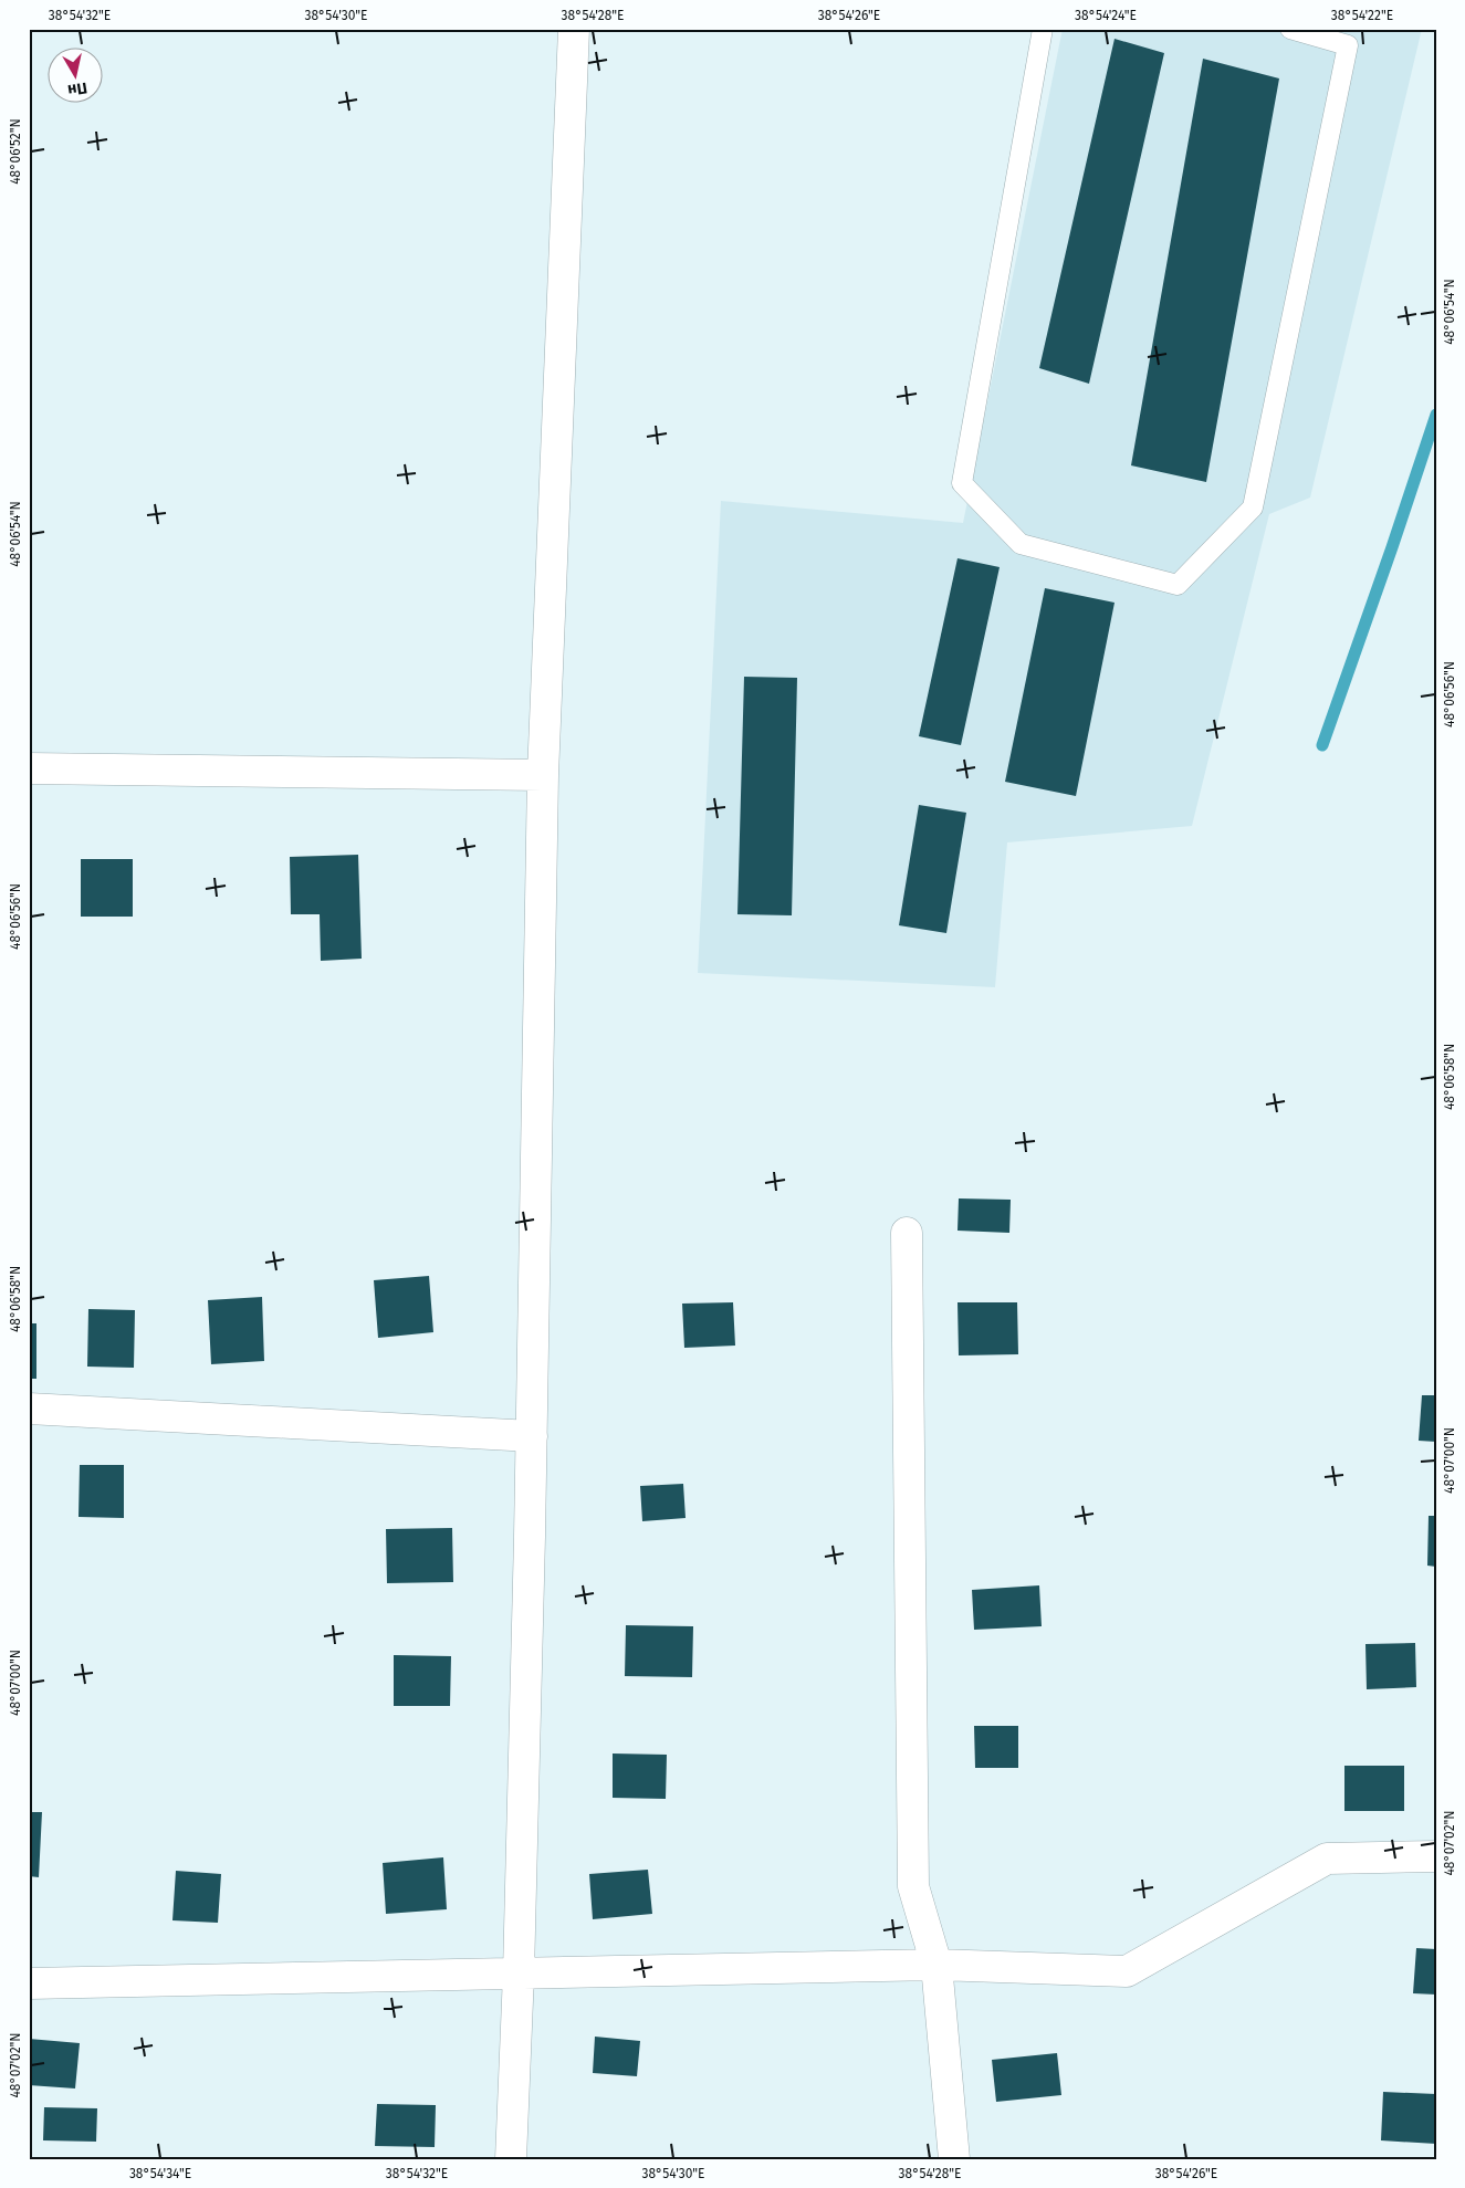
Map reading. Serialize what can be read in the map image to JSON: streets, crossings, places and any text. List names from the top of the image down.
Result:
{
  "north": "bottom",
  "coordinates": [
    "38°54'32\"E",
    "38°54'30\"E",
    "38°54'28\"E",
    "38°54'26\"E",
    "38°54'24\"E",
    "38°54'22\"E",
    "48°06'52\"N",
    "48°06'54\"N",
    "48°06'56\"N",
    "48°06'58\"N",
    "48°07'00\"N",
    "48°07'02\"N",
    "38°54'34\"E"
  ]
}
